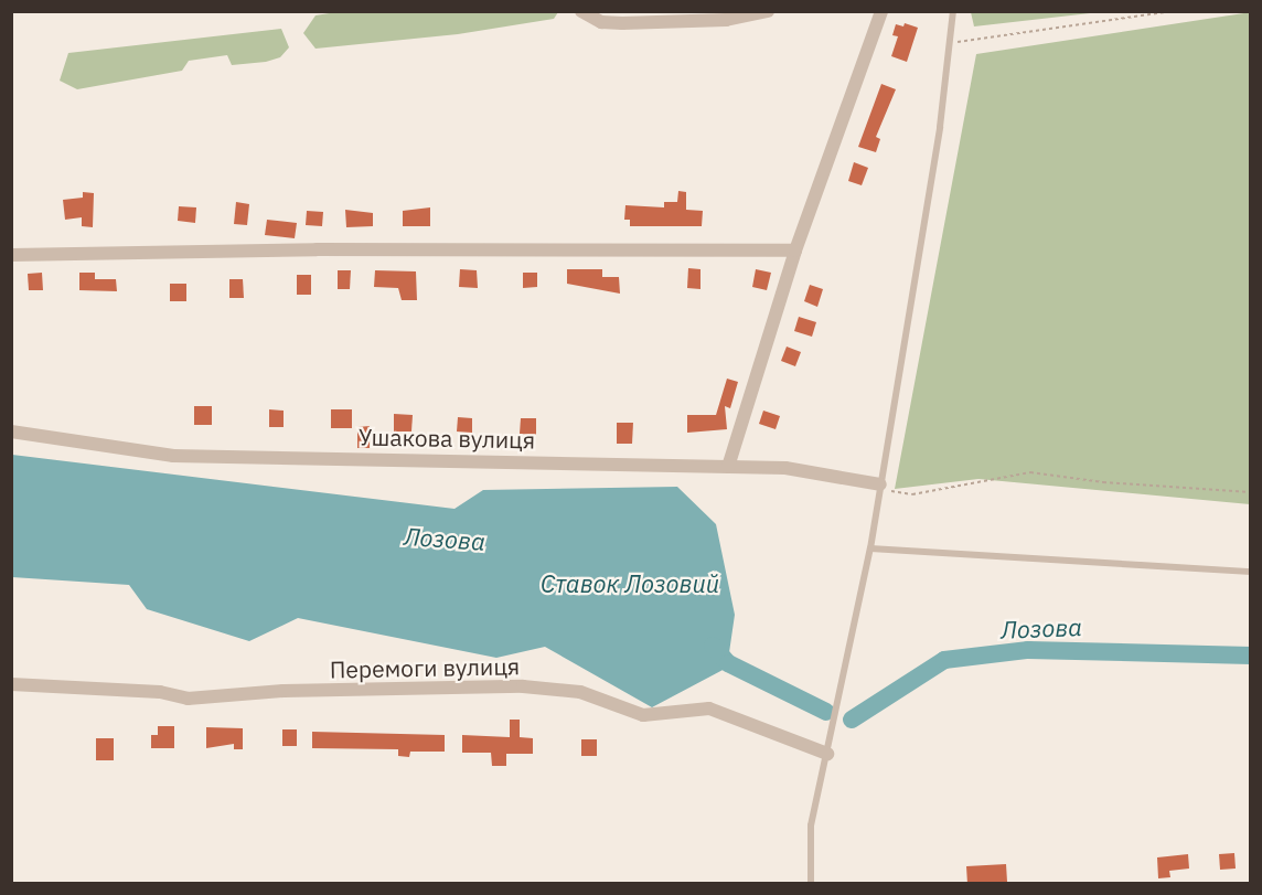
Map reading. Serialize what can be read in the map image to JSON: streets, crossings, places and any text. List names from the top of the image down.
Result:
{
  "streets": {
    "street": ["Ушакова вулиця", "Перемоги вулиця"]
  },
  "water": ["Лозова", "Ставок Лозовий"]
}
